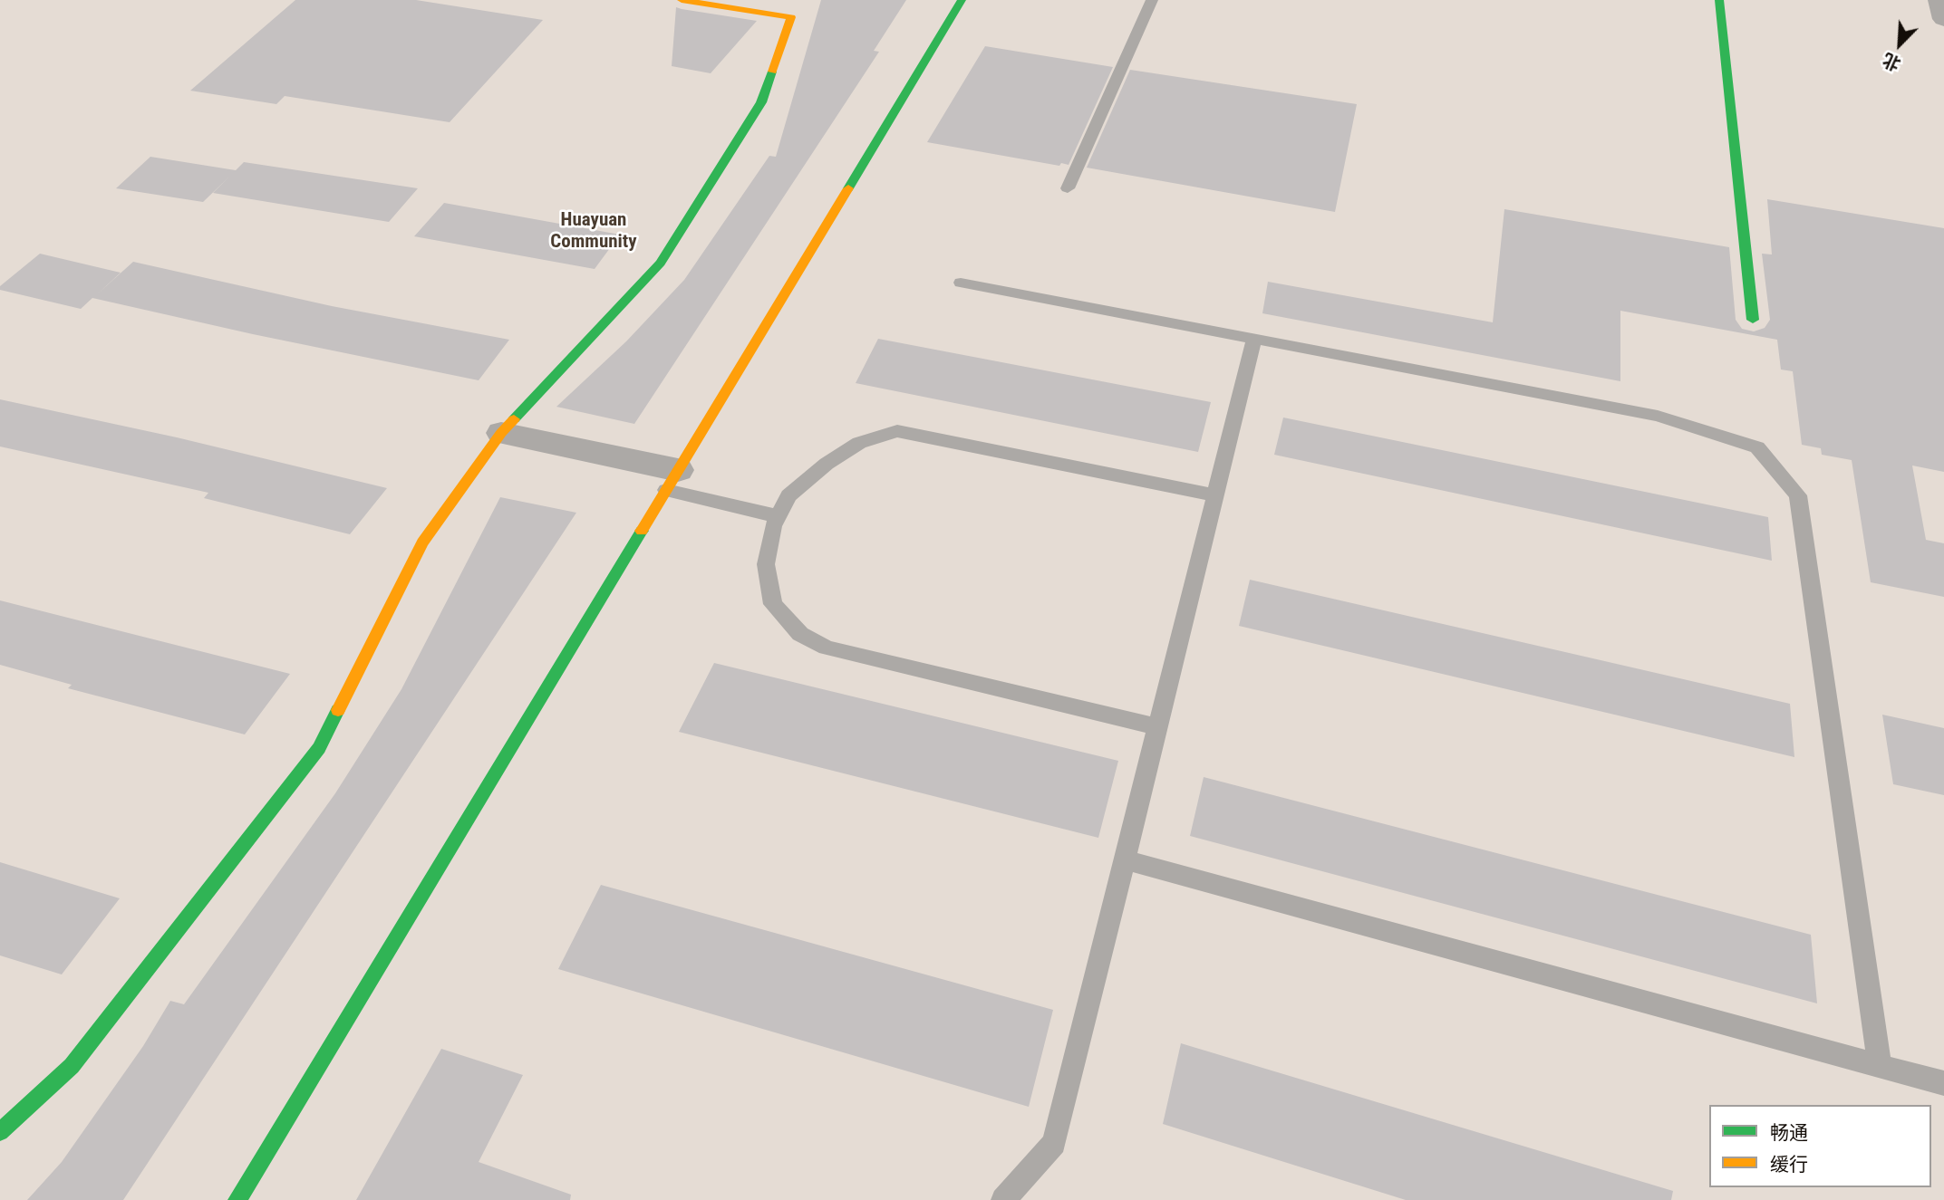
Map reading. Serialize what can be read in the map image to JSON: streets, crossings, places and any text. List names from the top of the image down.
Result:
{
  "districts": ["Huayuan Community"],
  "legend": ["畅通", "缓行"],
  "north": "bottom left"
}
